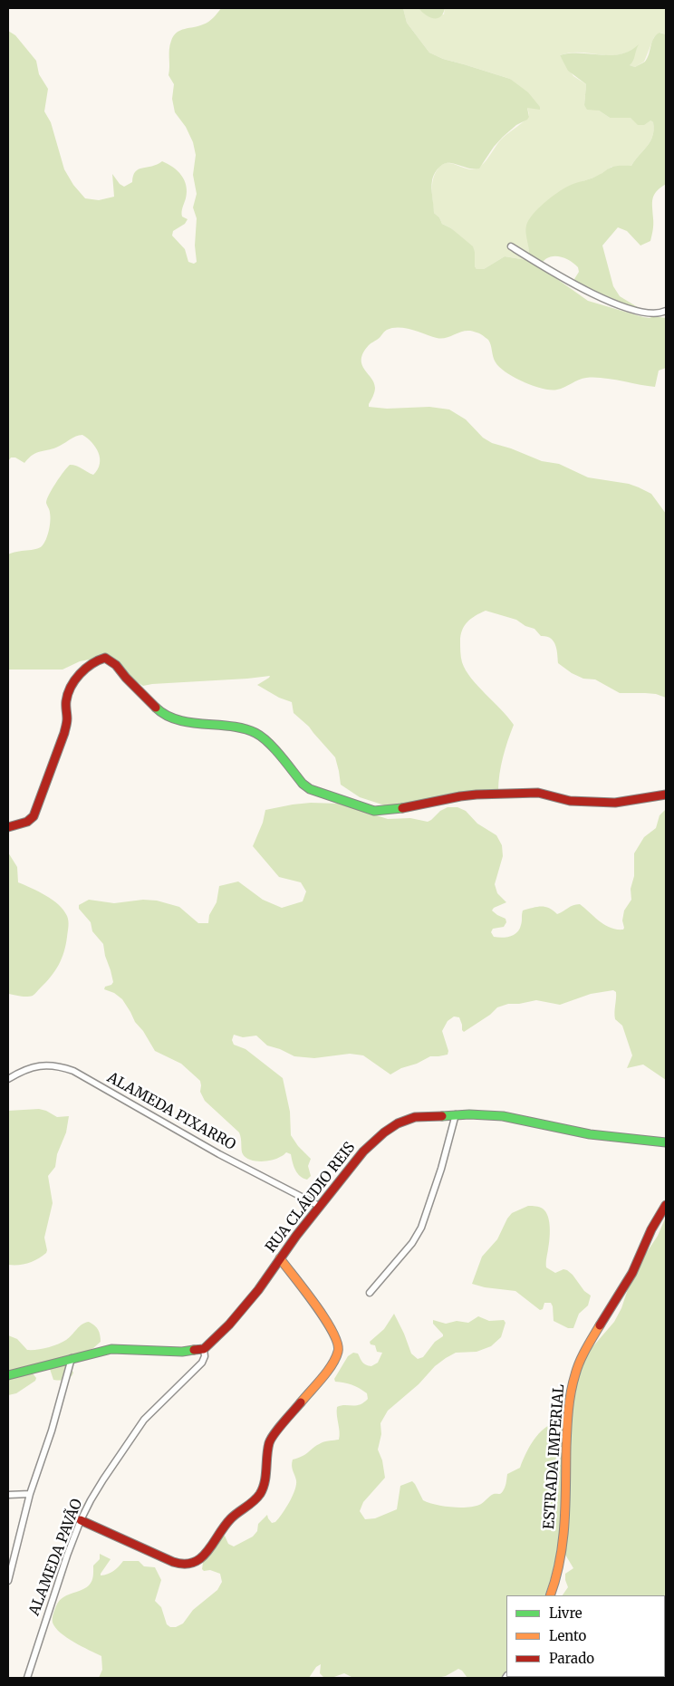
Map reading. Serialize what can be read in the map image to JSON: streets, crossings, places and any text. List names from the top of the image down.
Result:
{
  "streets": {
    "street": [
      "ALAMEDA PIXARRO",
      "RUA CLÁUDIO REIS",
      "ESTRADA IMPERIAL",
      "ALAMEDA PAVÃO"
    ]
  },
  "crossings": [
    ["ALAMEDA PIXARRO", "RUA CLÁUDIO REIS"],
    ["RUA CLÁUDIO REIS", "ALAMEDA PAVÃO"]
  ],
  "legend": ["Livre", "Lento", "Parado"]
}
